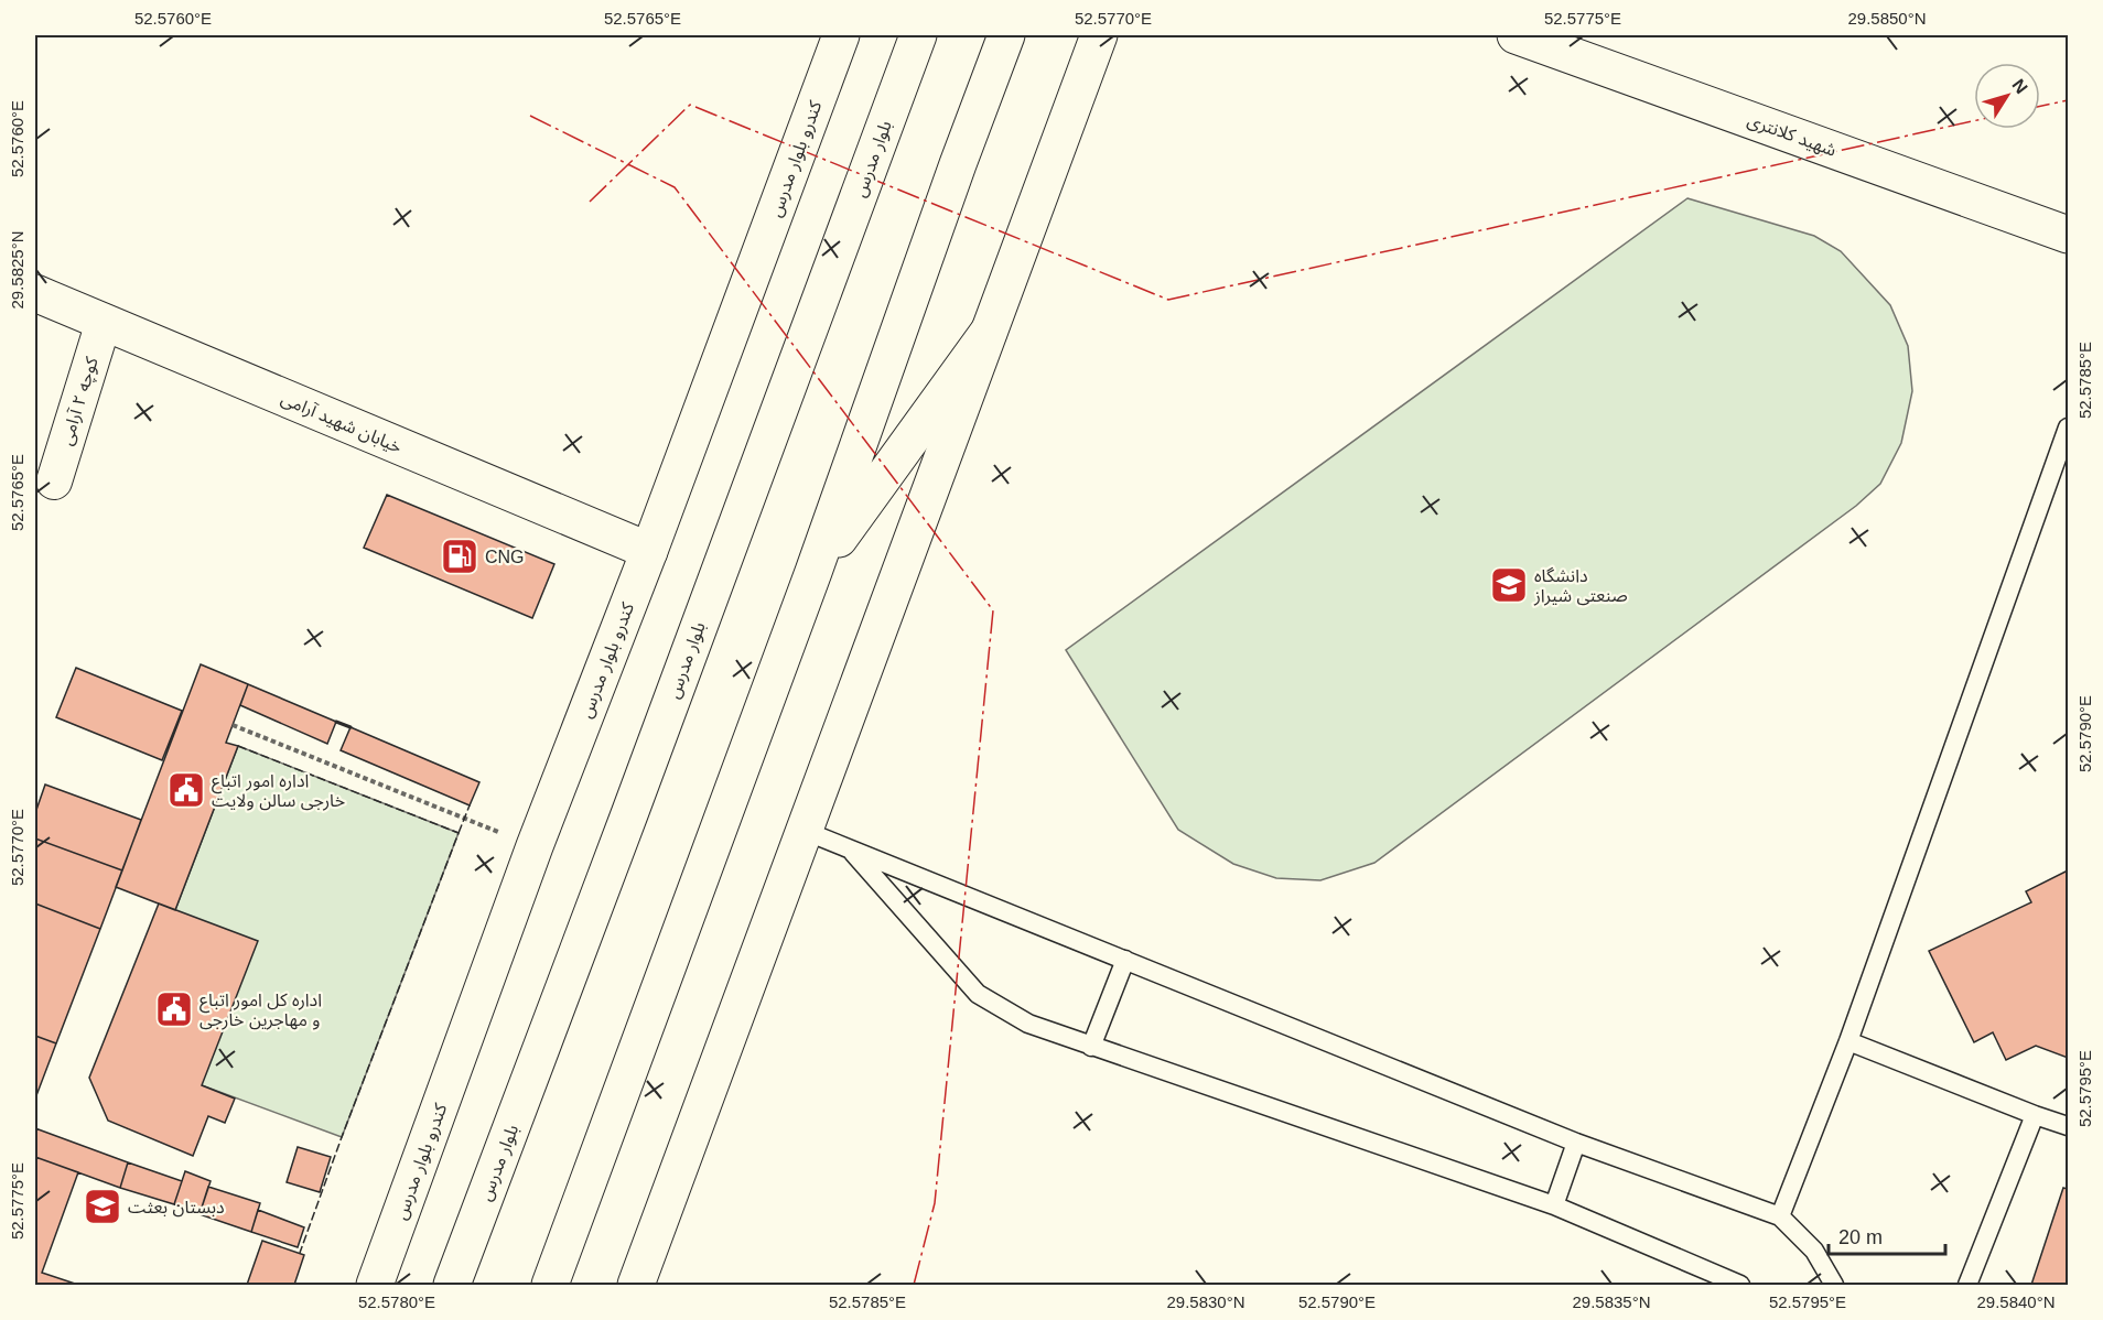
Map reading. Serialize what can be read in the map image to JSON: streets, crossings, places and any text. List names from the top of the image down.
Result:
{
  "streets": {
    "main road": [
      "شهید کلانتری",
      "کندرو بلوار مدرس",
      "بلوار مدرس",
      "خیابان شهید آرامی"
    ],
    "street": ["کوچه ۲ آرامی"]
  },
  "crossings": [
    ["کندرو بلوار مدرس", "خیابان شهید آرامی"],
    ["کوچه ۲ آرامی", "خیابان شهید آرامی"]
  ],
  "places": {
    "fuel station": ["CNG"],
    "school or university": ["دانشگاه صنعتی شیراز", "دبستان بعثت"],
    "public building": ["اداره امور اتباع خارجی سالن ولایت", "اداره کل امور اتباع و مهاجرین خارجی"]
  },
  "scale_bar": "20 m",
  "north": "top right",
  "coordinates": [
    "52.5760°E",
    "52.5765°E",
    "52.5770°E",
    "52.5775°E",
    "29.5850°N",
    "29.5825°N",
    "52.5785°E",
    "52.5790°E",
    "52.5795°E",
    "52.5780°E",
    "29.5830°N",
    "29.5835°N",
    "29.5840°N"
  ]
}
